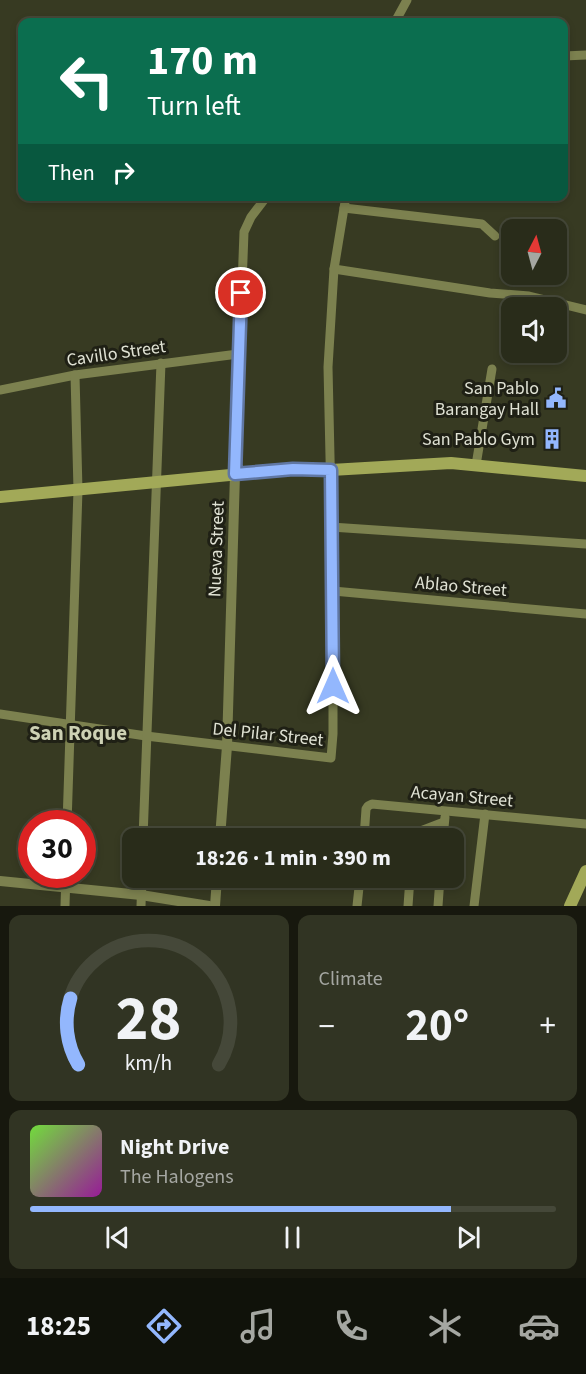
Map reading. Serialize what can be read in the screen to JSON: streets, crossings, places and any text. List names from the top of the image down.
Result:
{
  "streets": {
    "street": [
      "Cavillo Street",
      "Nueva Street",
      "Ablao Street",
      "Del Pilar Street",
      "Acayan Street"
    ]
  },
  "crossings": [
    ["Cavillo Street", "Nueva Street"],
    ["Nueva Street", "Del Pilar Street"],
    ["Ablao Street", "Del Pilar Street"]
  ],
  "districts": ["San Roque"],
  "places": {
    "public building": ["San Pablo Barangay Hall"],
    "building": ["San Pablo Gym"]
  },
  "north": "top",
  "page": {
    "turn": ["170 m", "Turn left"],
    "then": "Then",
    "limit": "30",
    "trip": "18:26 · 1 min · 390 m",
    "tile": "Climate",
    "heat": ["−", "20°", "+"],
    "song": ["Night Drive", "The Halogens"],
    "tabs": "18:25",
    "gauge": ["28", "km/h"]
  }
}
